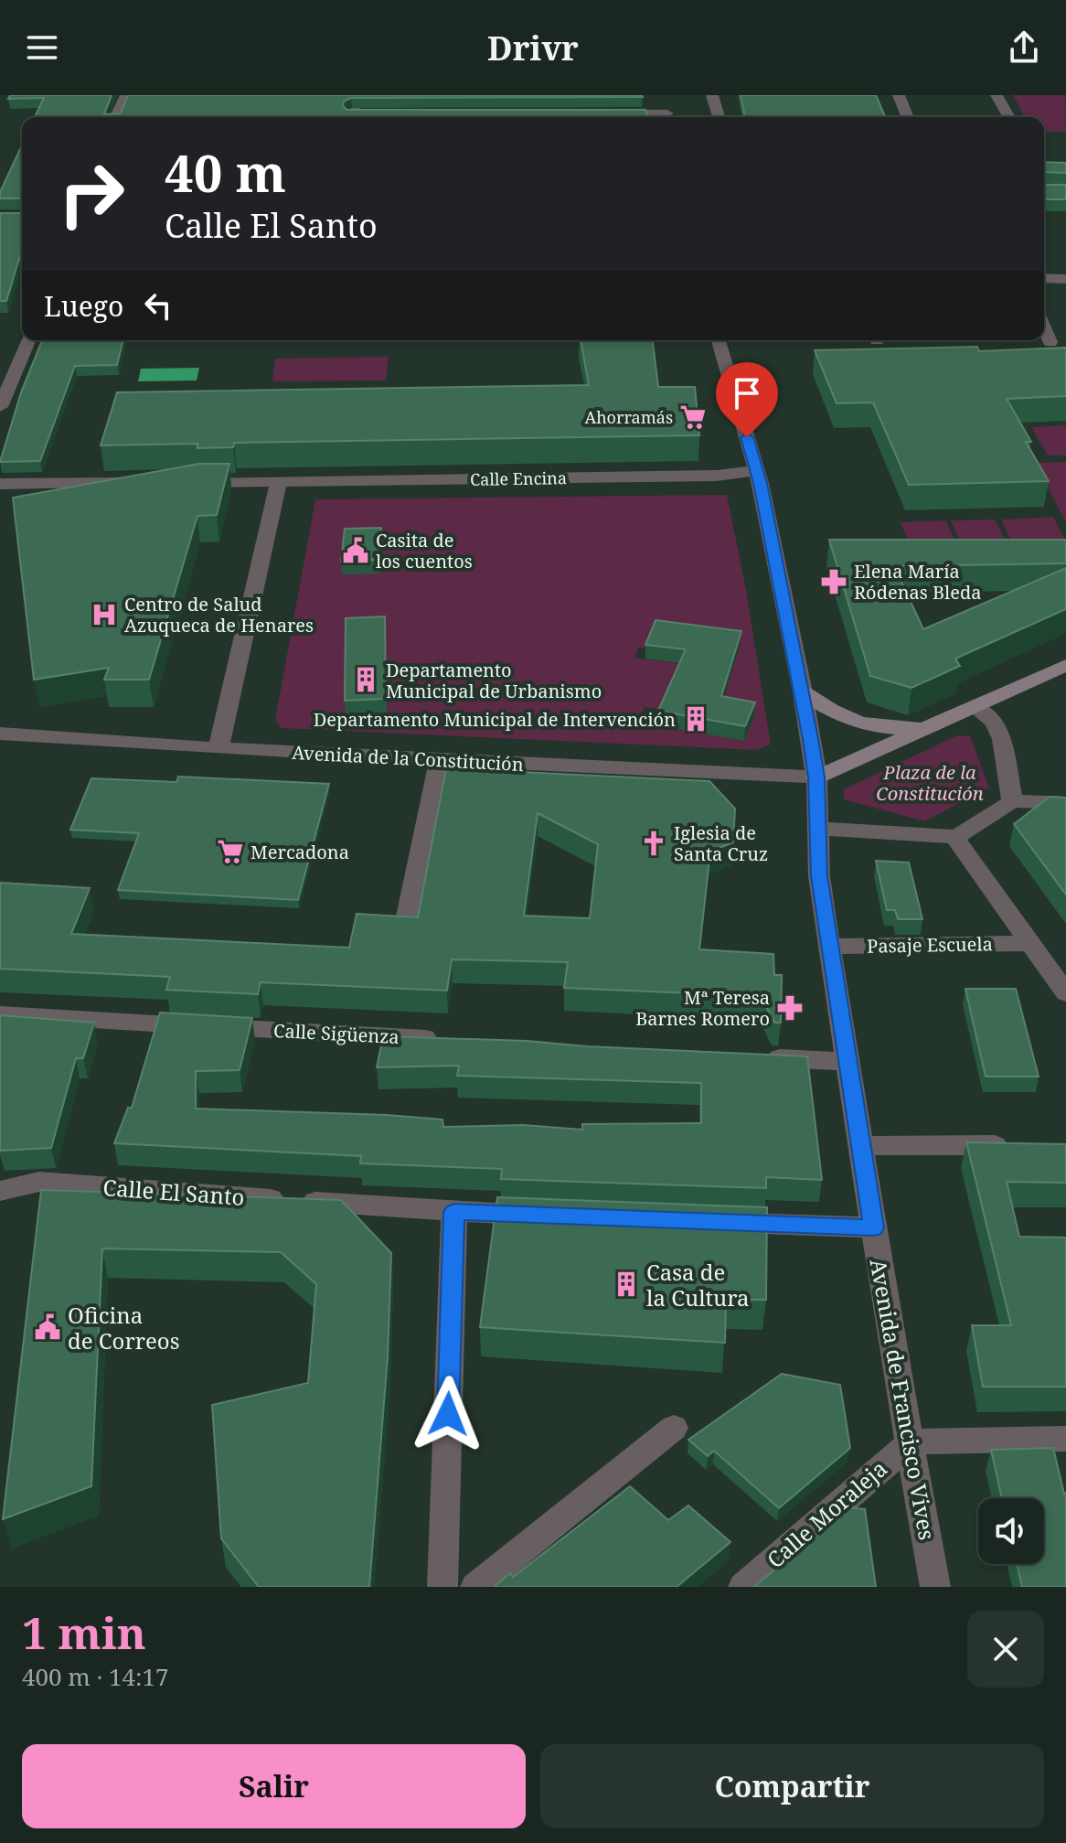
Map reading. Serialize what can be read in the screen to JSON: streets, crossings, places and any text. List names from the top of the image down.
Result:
{
  "streets": {
    "street": [
      "Calle Encina",
      "Avenida de la Constitución",
      "Pasaje Escuela",
      "Calle Sigüenza",
      "Calle El Santo",
      "Avenida de Francisco Vives",
      "Calle Moraleja"
    ]
  },
  "crossings": [
    ["Calle Encina", "Avenida de Francisco Vives"],
    ["Avenida de la Constitución", "Avenida de Francisco Vives"],
    ["Pasaje Escuela", "Avenida de Francisco Vives"],
    ["Avenida de Francisco Vives", "Calle Moraleja"]
  ],
  "parks": ["Plaza de la Constitución"],
  "places": {
    "supermarket": ["Ahorramás", "Mercadona"],
    "public building": ["Casita de los cuentos", "Oficina de Correos"],
    "pharmacy": ["Elena María Ródenas Bleda", "Mª Teresa Barnes Romero"],
    "hospital": ["Centro de Salud Azuqueca de Henares"],
    "building": ["Departamento Municipal de Urbanismo", "Departamento Municipal de Intervención", "Casa de la Cultura"],
    "church": ["Iglesia de Santa Cruz"]
  },
  "page": {
    "header": "Drivr",
    "turn": ["40 m", "Calle El Santo"],
    "then": "Luego",
    "heading": ["1 min", "400 m · 14:17"],
    "buttons": ["Salir", "Compartir"]
  }
}
